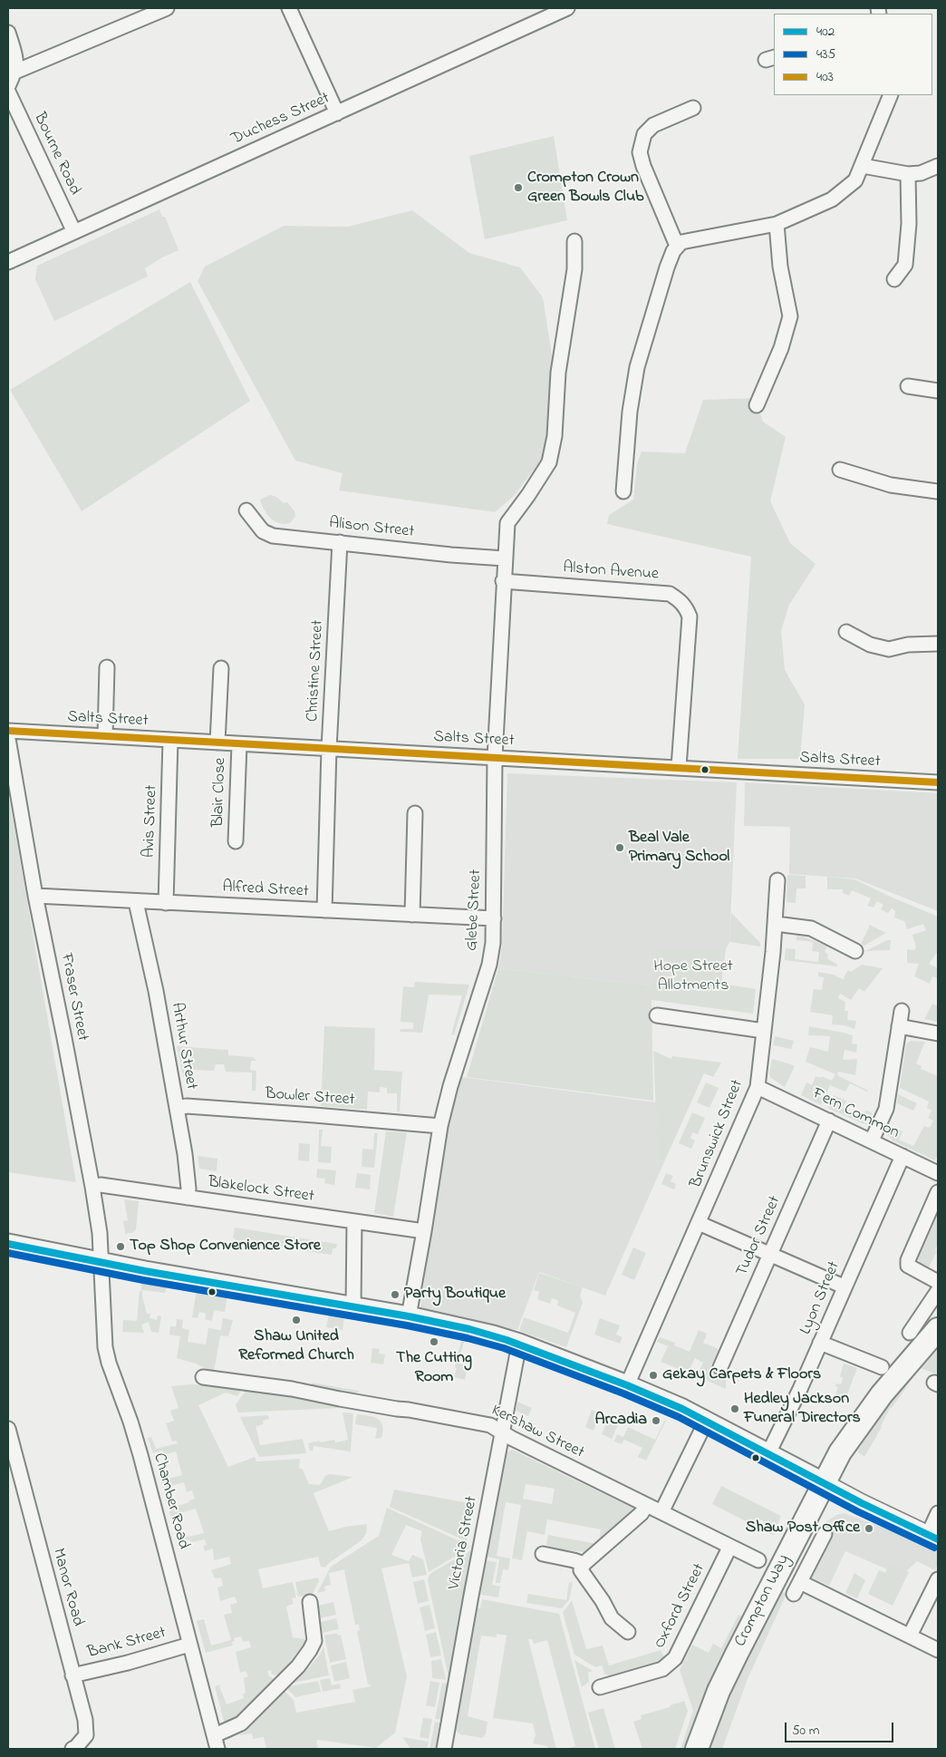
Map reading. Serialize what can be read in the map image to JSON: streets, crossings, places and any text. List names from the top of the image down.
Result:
{
  "streets": {
    "main road": ["Crompton Way"],
    "street": [
      "Duchess Street",
      "Bourne Road",
      "Alison Street",
      "Alston Avenue",
      "Christine Street",
      "Salts Street",
      "Blair Close",
      "Avis Street",
      "Alfred Street",
      "Glebe Street",
      "Fraser Street",
      "Arthur Street",
      "Bowler Street",
      "Fern Common",
      "Brunswick Street",
      "Blakelock Street",
      "Tudor Street",
      "Lyon Street",
      "Kershaw Street",
      "Chamber Road",
      "Victoria Street",
      "Manor Road",
      "Oxford Street",
      "Bank Street"
    ]
  },
  "crossings": [
    ["Duchess Street", "Bourne Road"],
    ["Alison Street", "Christine Street"],
    ["Alison Street", "Glebe Street"],
    ["Alston Avenue", "Salts Street"],
    ["Alston Avenue", "Glebe Street"],
    ["Christine Street", "Salts Street"],
    ["Christine Street", "Alfred Street"],
    ["Salts Street", "Blair Close"],
    ["Salts Street", "Avis Street"],
    ["Salts Street", "Glebe Street"],
    ["Avis Street", "Alfred Street"],
    ["Alfred Street", "Glebe Street"],
    ["Alfred Street", "Fraser Street"],
    ["Alfred Street", "Arthur Street"],
    ["Glebe Street", "Bowler Street"],
    ["Glebe Street", "Blakelock Street"],
    ["Fraser Street", "Blakelock Street"],
    ["Fraser Street", "Chamber Road"],
    ["Arthur Street", "Bowler Street"],
    ["Arthur Street", "Blakelock Street"],
    ["Fern Common", "Brunswick Street"],
    ["Fern Common", "Tudor Street"],
    ["Fern Common", "Lyon Street"],
    ["Kershaw Street", "Victoria Street"],
    ["Kershaw Street", "Oxford Street"],
    ["Chamber Road", "Bank Street"],
    ["Manor Road", "Bank Street"]
  ],
  "parks": ["Hope Street Allotments"],
  "places": [
    "Crompton Crown Green Bowls Club",
    "Beal Vale Primary School",
    "Top Shop Convenience Store",
    "Party Boutique",
    "Shaw United Reformed Church",
    "The Cutting Room",
    "Gekay Carpets & Floors",
    "Hedley Jackson Funeral Directors",
    "Arcadia",
    "Shaw Post Office"
  ],
  "lines": ["transit line 403", "transit line 402", "transit line 435"],
  "legend": ["402", "435", "403"],
  "scale_bar": "50 m"
}
